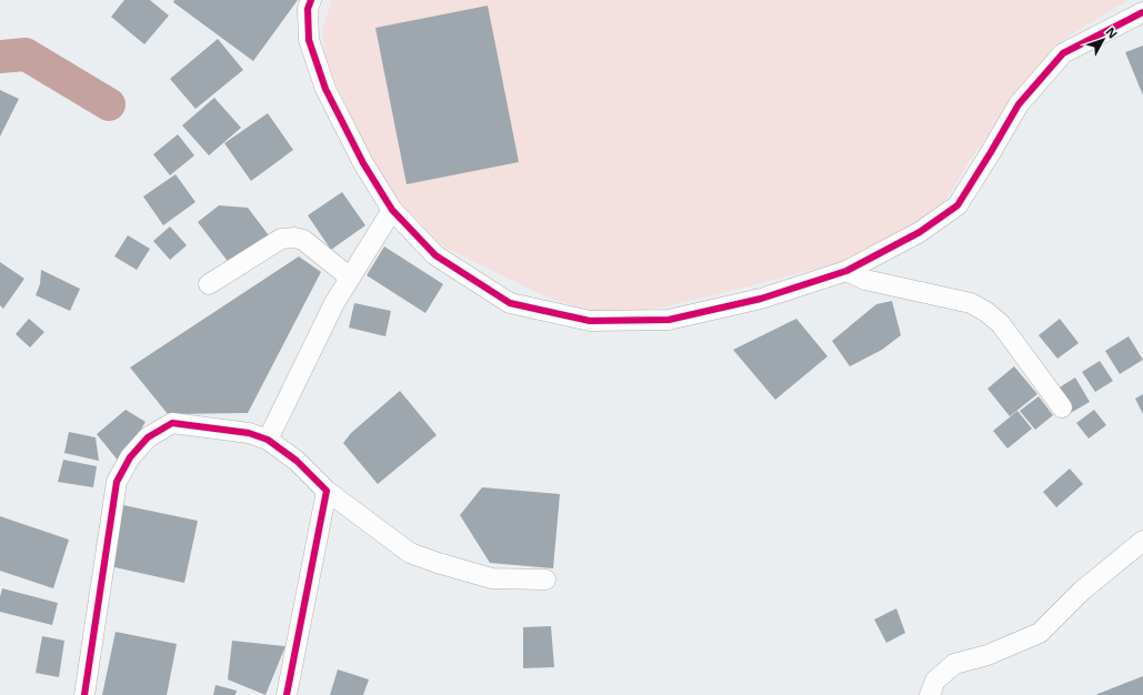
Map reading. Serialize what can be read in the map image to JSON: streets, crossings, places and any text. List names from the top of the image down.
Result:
{
  "north": "top right"
}
